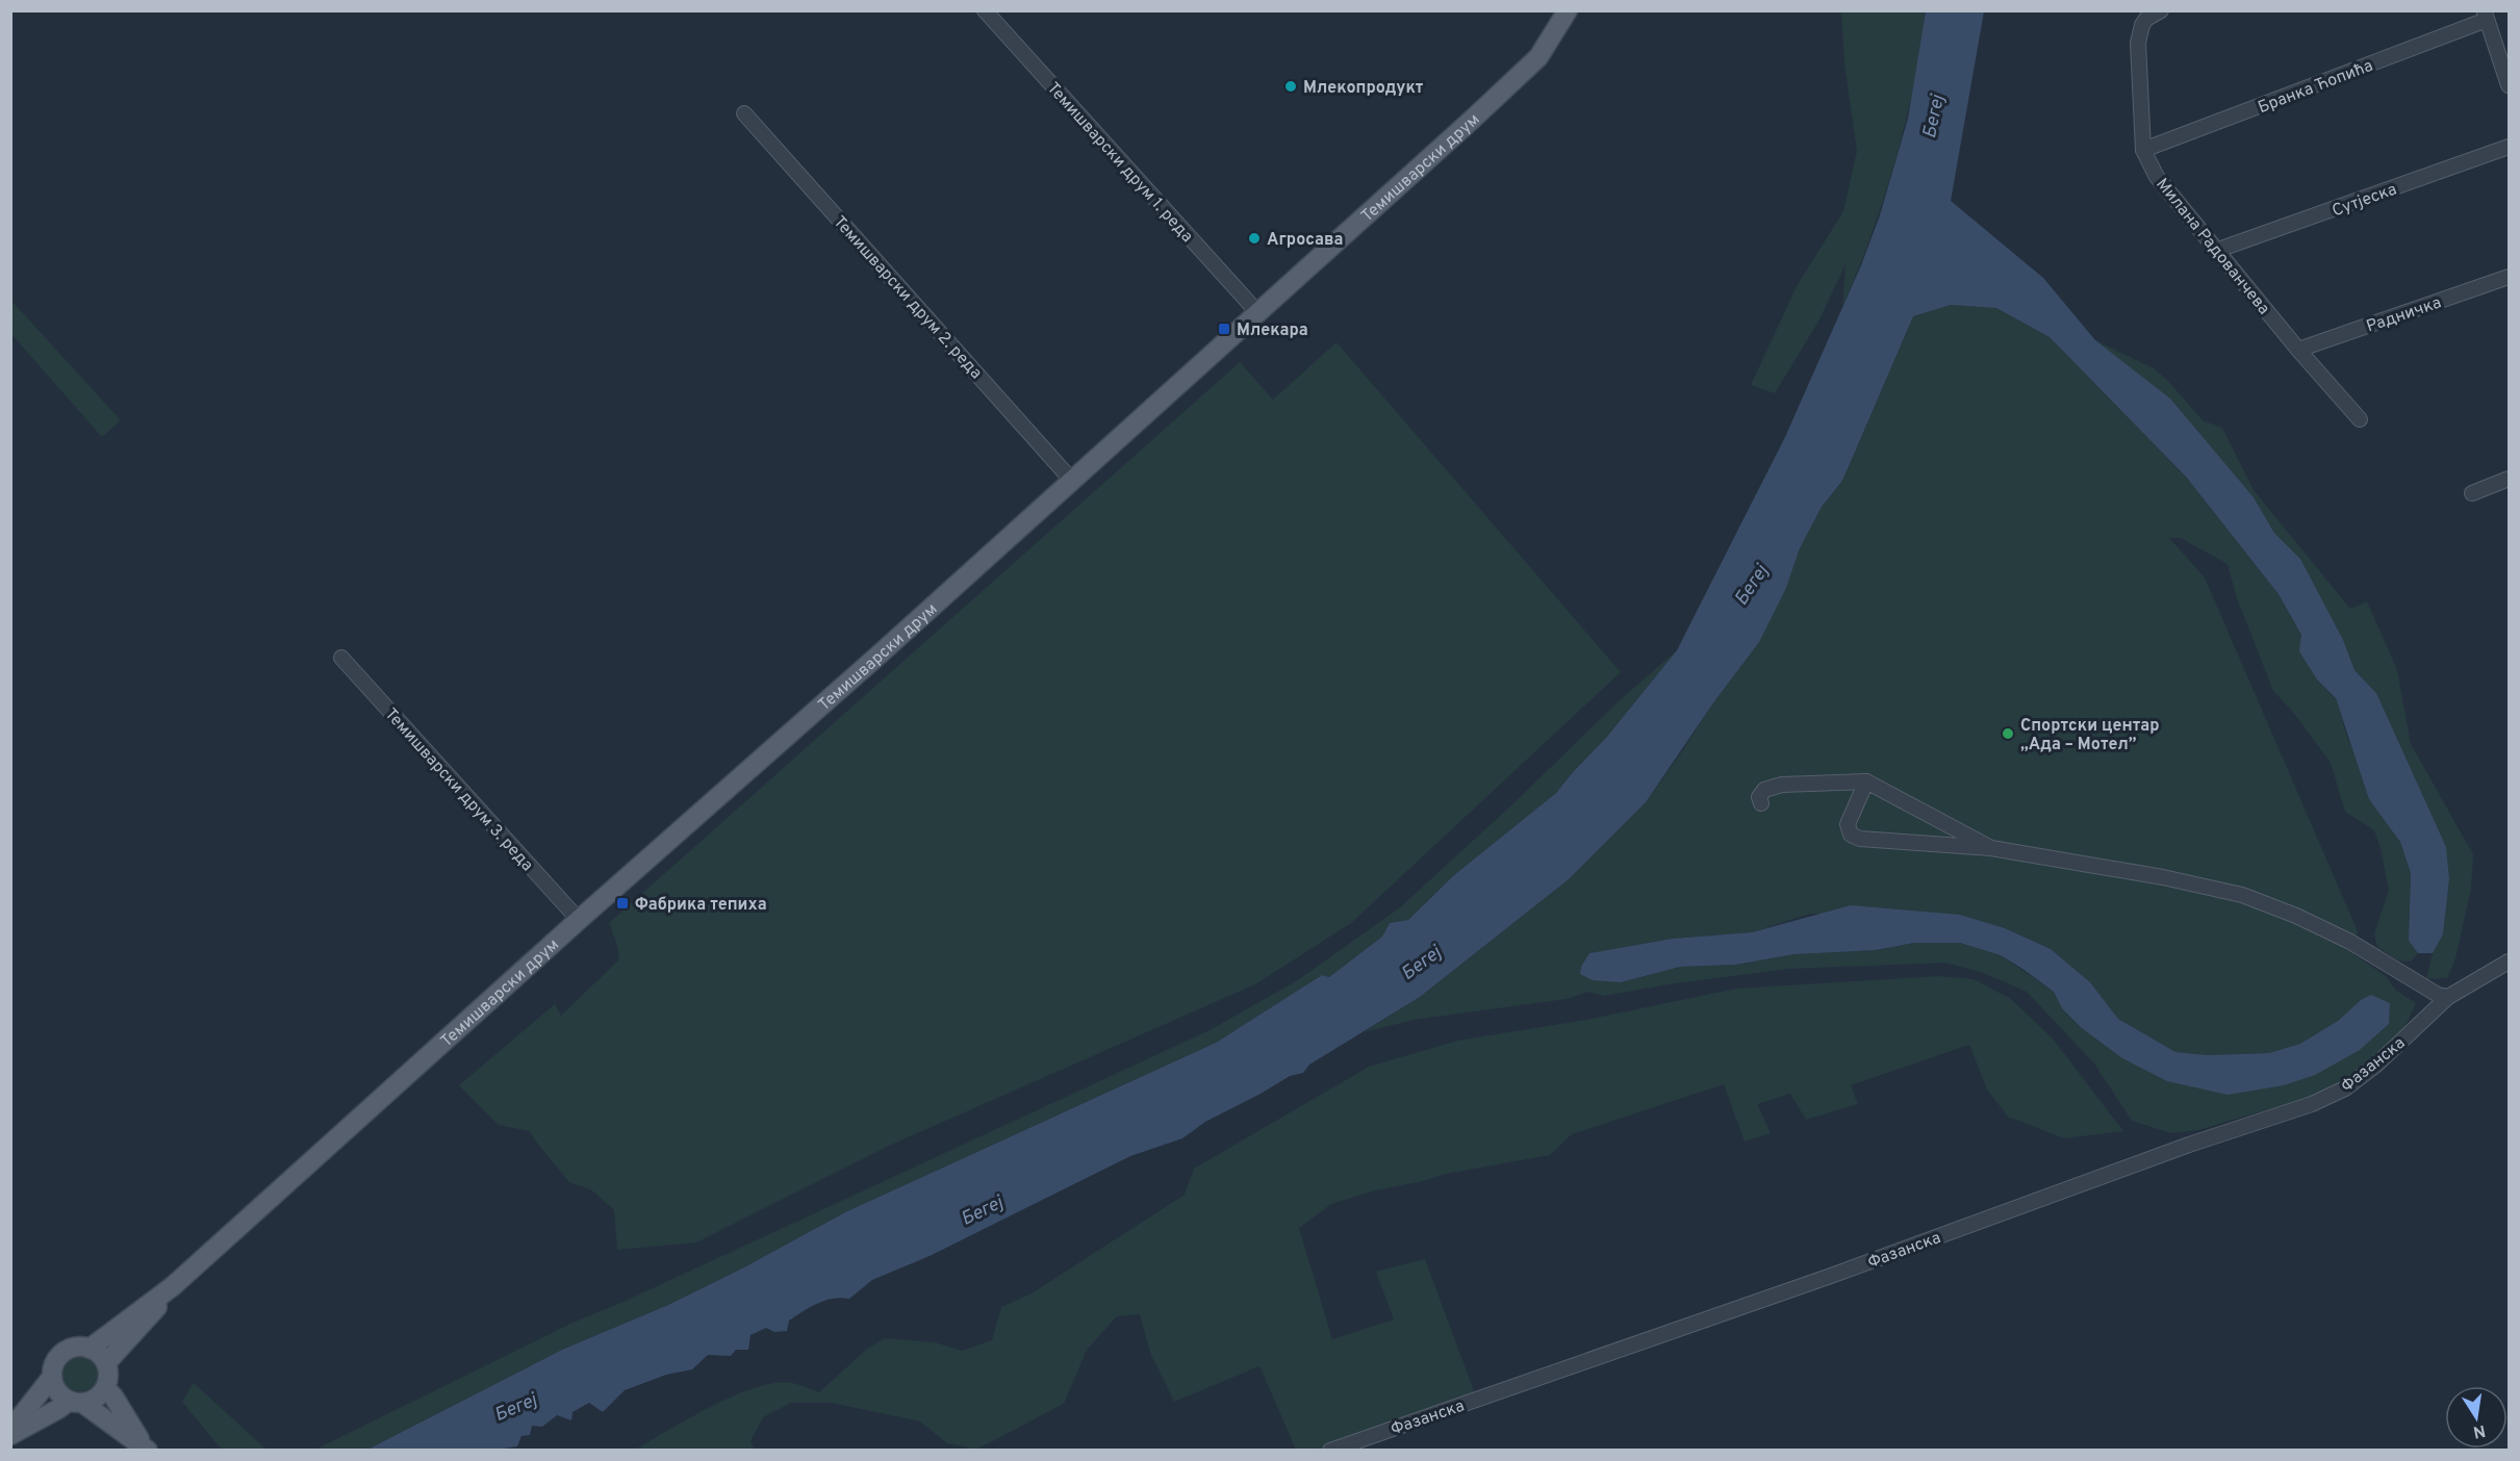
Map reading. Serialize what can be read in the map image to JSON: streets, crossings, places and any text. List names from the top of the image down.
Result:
{
  "streets": {
    "main road": ["Темишварски друм"],
    "street": [
      "Бранка Ћопића",
      "Темишварски друм 1. реда",
      "Сутјеска",
      "Милана Радованчева",
      "Темишварски друм 2. реда",
      "Радничка",
      "Темишварски друм 3. реда",
      "Фазанска"
    ]
  },
  "crossings": [
    ["Бранка Ћопића", "Милана Радованчева"],
    ["Темишварски друм 1. реда", "Темишварски друм"],
    ["Темишварски друм", "Темишварски друм 2. реда"],
    ["Темишварски друм", "Темишварски друм 3. реда"],
    ["Сутјеска", "Милана Радованчева"],
    ["Милана Радованчева", "Радничка"]
  ],
  "water": ["Бегеј"],
  "places": {
    "other": ["Млекопродукт", "Агросава", "Спортски центар „Ада – Мотел”"],
    "transit": ["Млекара", "Фабрика тепиха"]
  },
  "north": "bottom"
}
